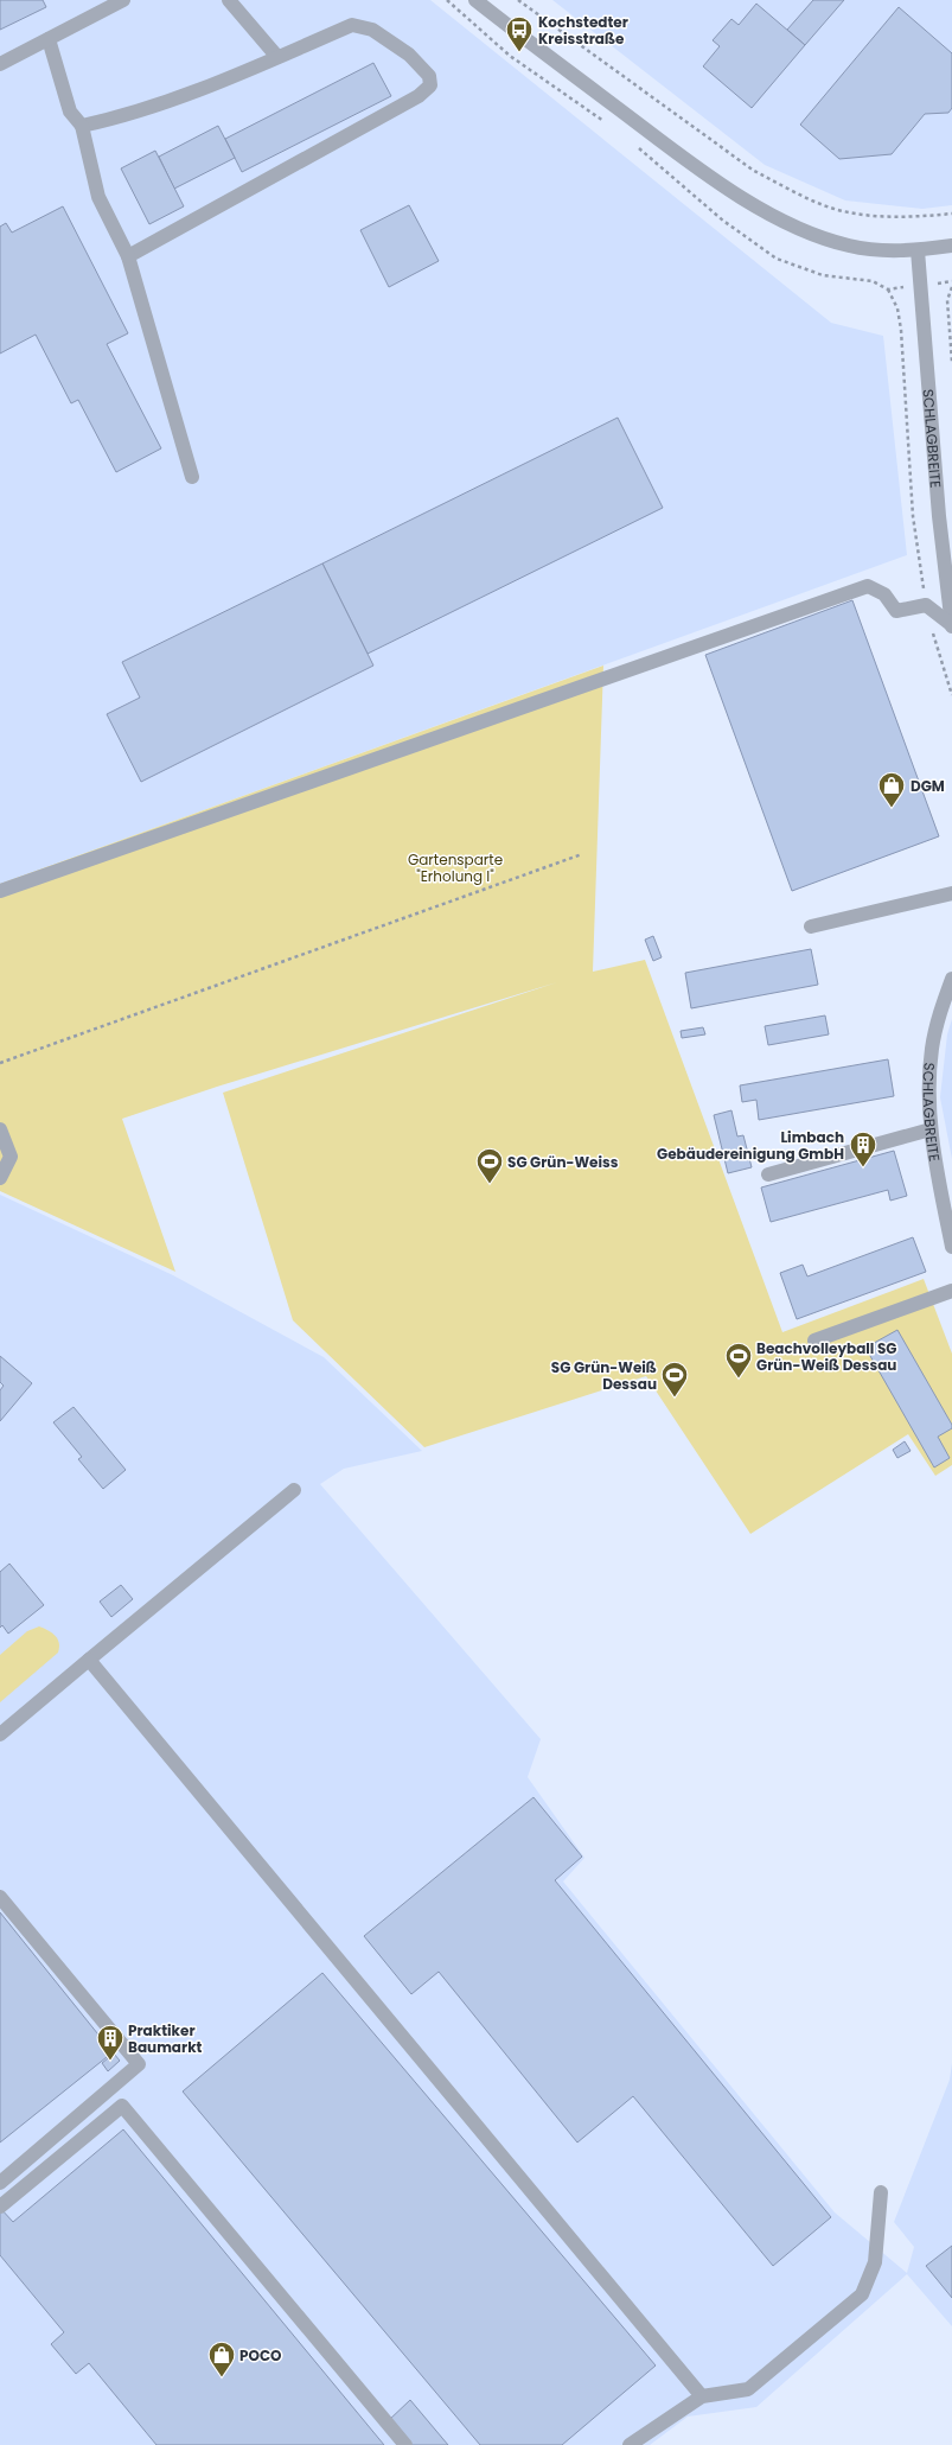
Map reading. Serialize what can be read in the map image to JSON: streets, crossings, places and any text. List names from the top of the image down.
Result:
{
  "streets": {
    "street": ["SCHLAGBREITE"]
  },
  "parks": ["Gartensparte \"Erholung I\""],
  "places": {
    "bus stop": ["Kochstedter Kreisstraße"],
    "shop": ["DGM", "POCO"],
    "building": ["Limbach Gebäudereinigung GmbH", "Praktiker Baumarkt"],
    "sports": ["SG Grün-Weiss", "Beachvolleyball SG Grün-Weiß Dessau", "SG Grün-Weiß Dessau"]
  }
}
